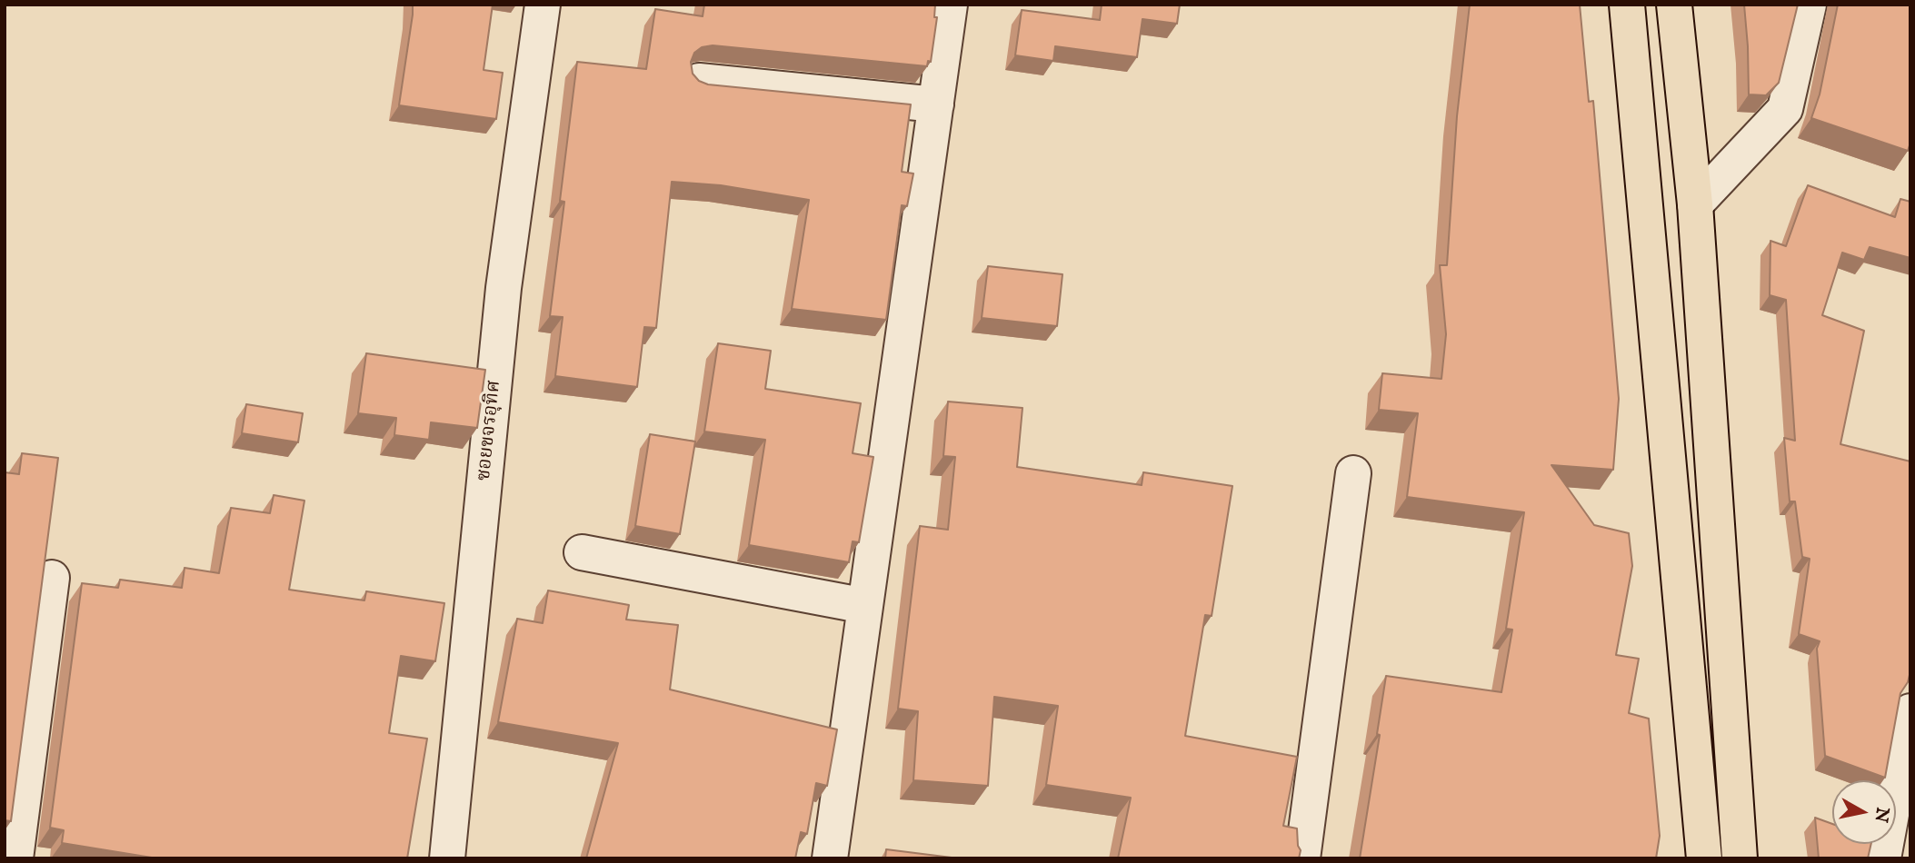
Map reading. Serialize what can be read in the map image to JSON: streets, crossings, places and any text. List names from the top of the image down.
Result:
{
  "streets": {
    "street": ["ซอยขจรอุทิศ"]
  },
  "north": "right"
}
